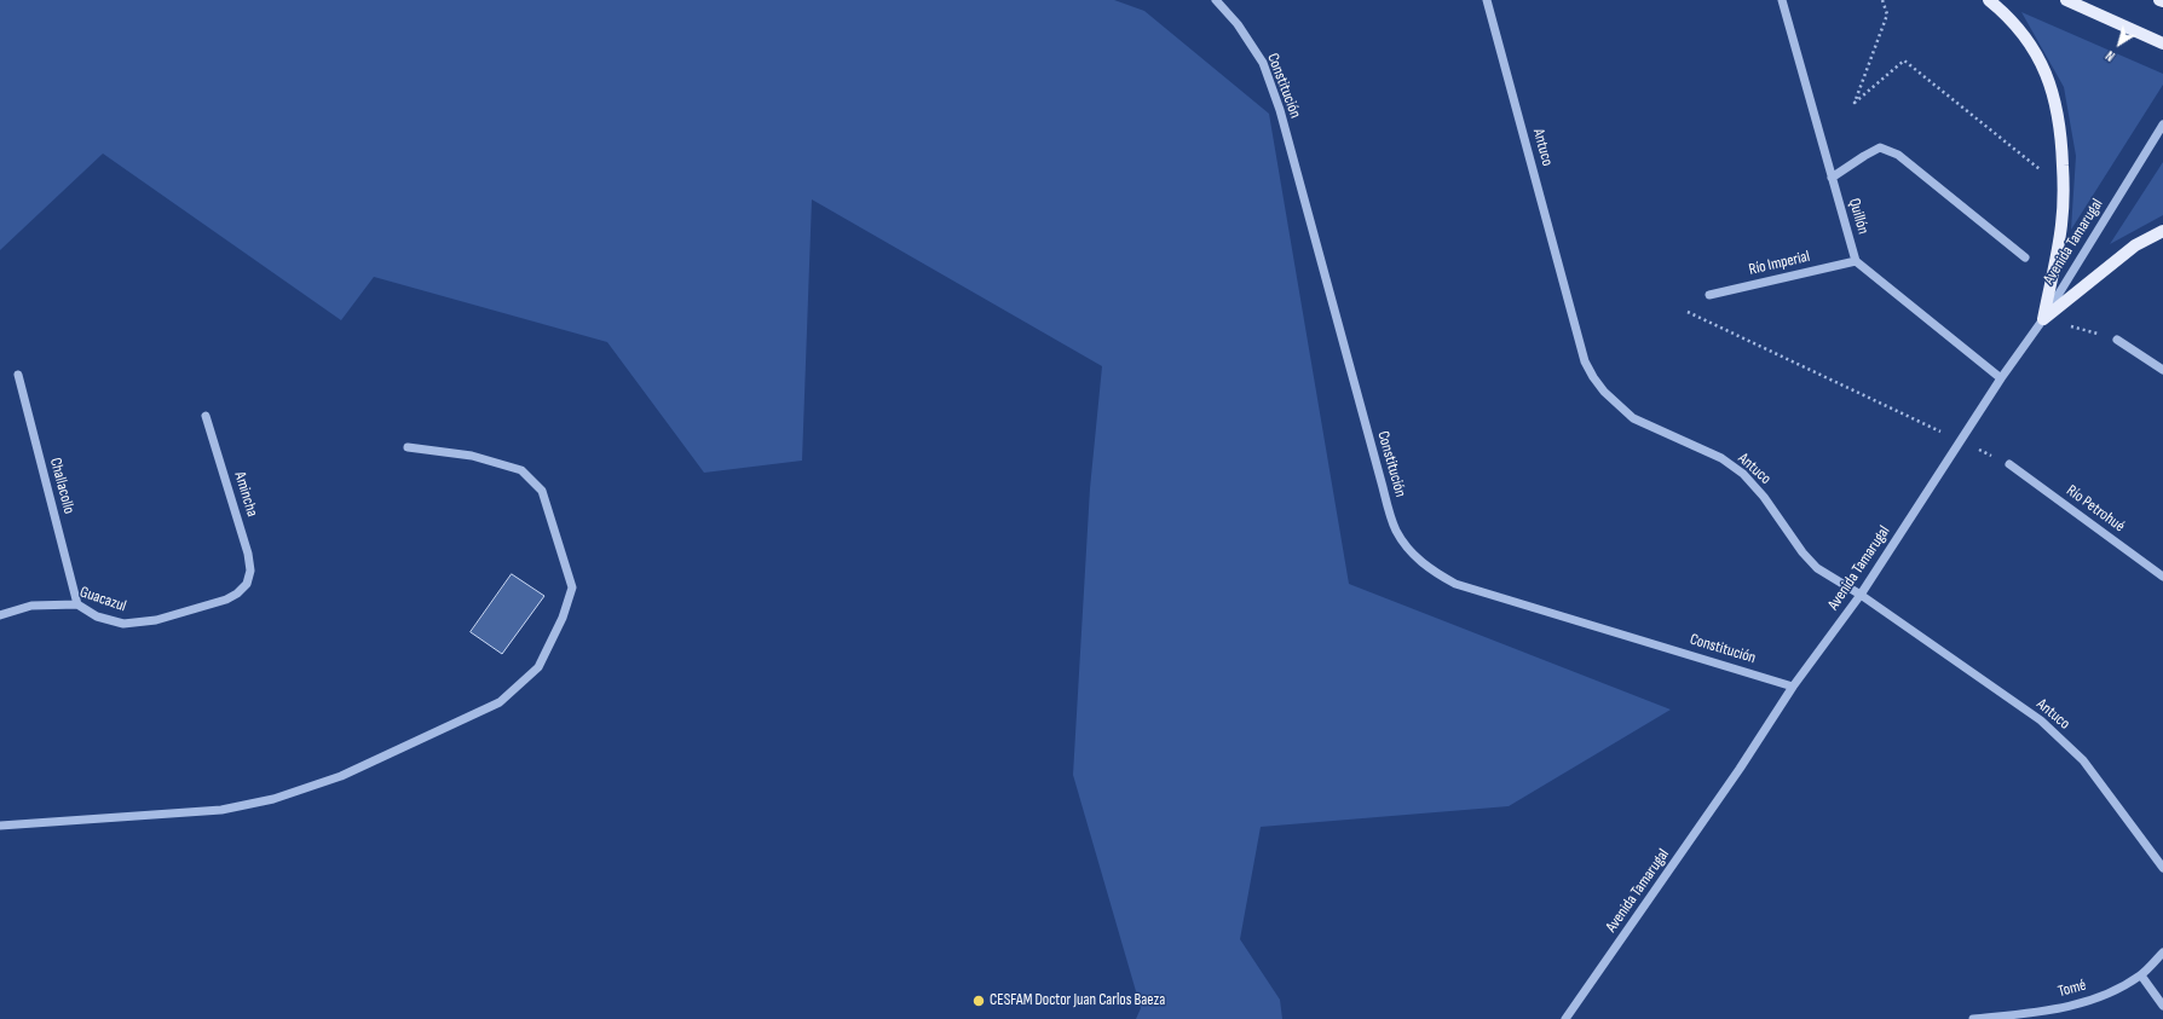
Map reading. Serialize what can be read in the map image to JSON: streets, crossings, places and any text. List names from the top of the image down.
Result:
{
  "streets": {
    "street": [
      "Constitución",
      "Antuco",
      "Quillón",
      "Avenida Tamarugal",
      "Río Imperial",
      "Challacollo",
      "Amincha",
      "Río Petrohué",
      "Guacazul",
      "Tomé"
    ]
  },
  "crossings": [
    ["Constitución", "Avenida Tamarugal"],
    ["Antuco", "Avenida Tamarugal"],
    ["Quillón", "Río Imperial"],
    ["Challacollo", "Guacazul"],
    ["Amincha", "Guacazul"]
  ],
  "places": ["CESFAM Doctor Juan Carlos Baeza"],
  "north": "bottom left"
}
